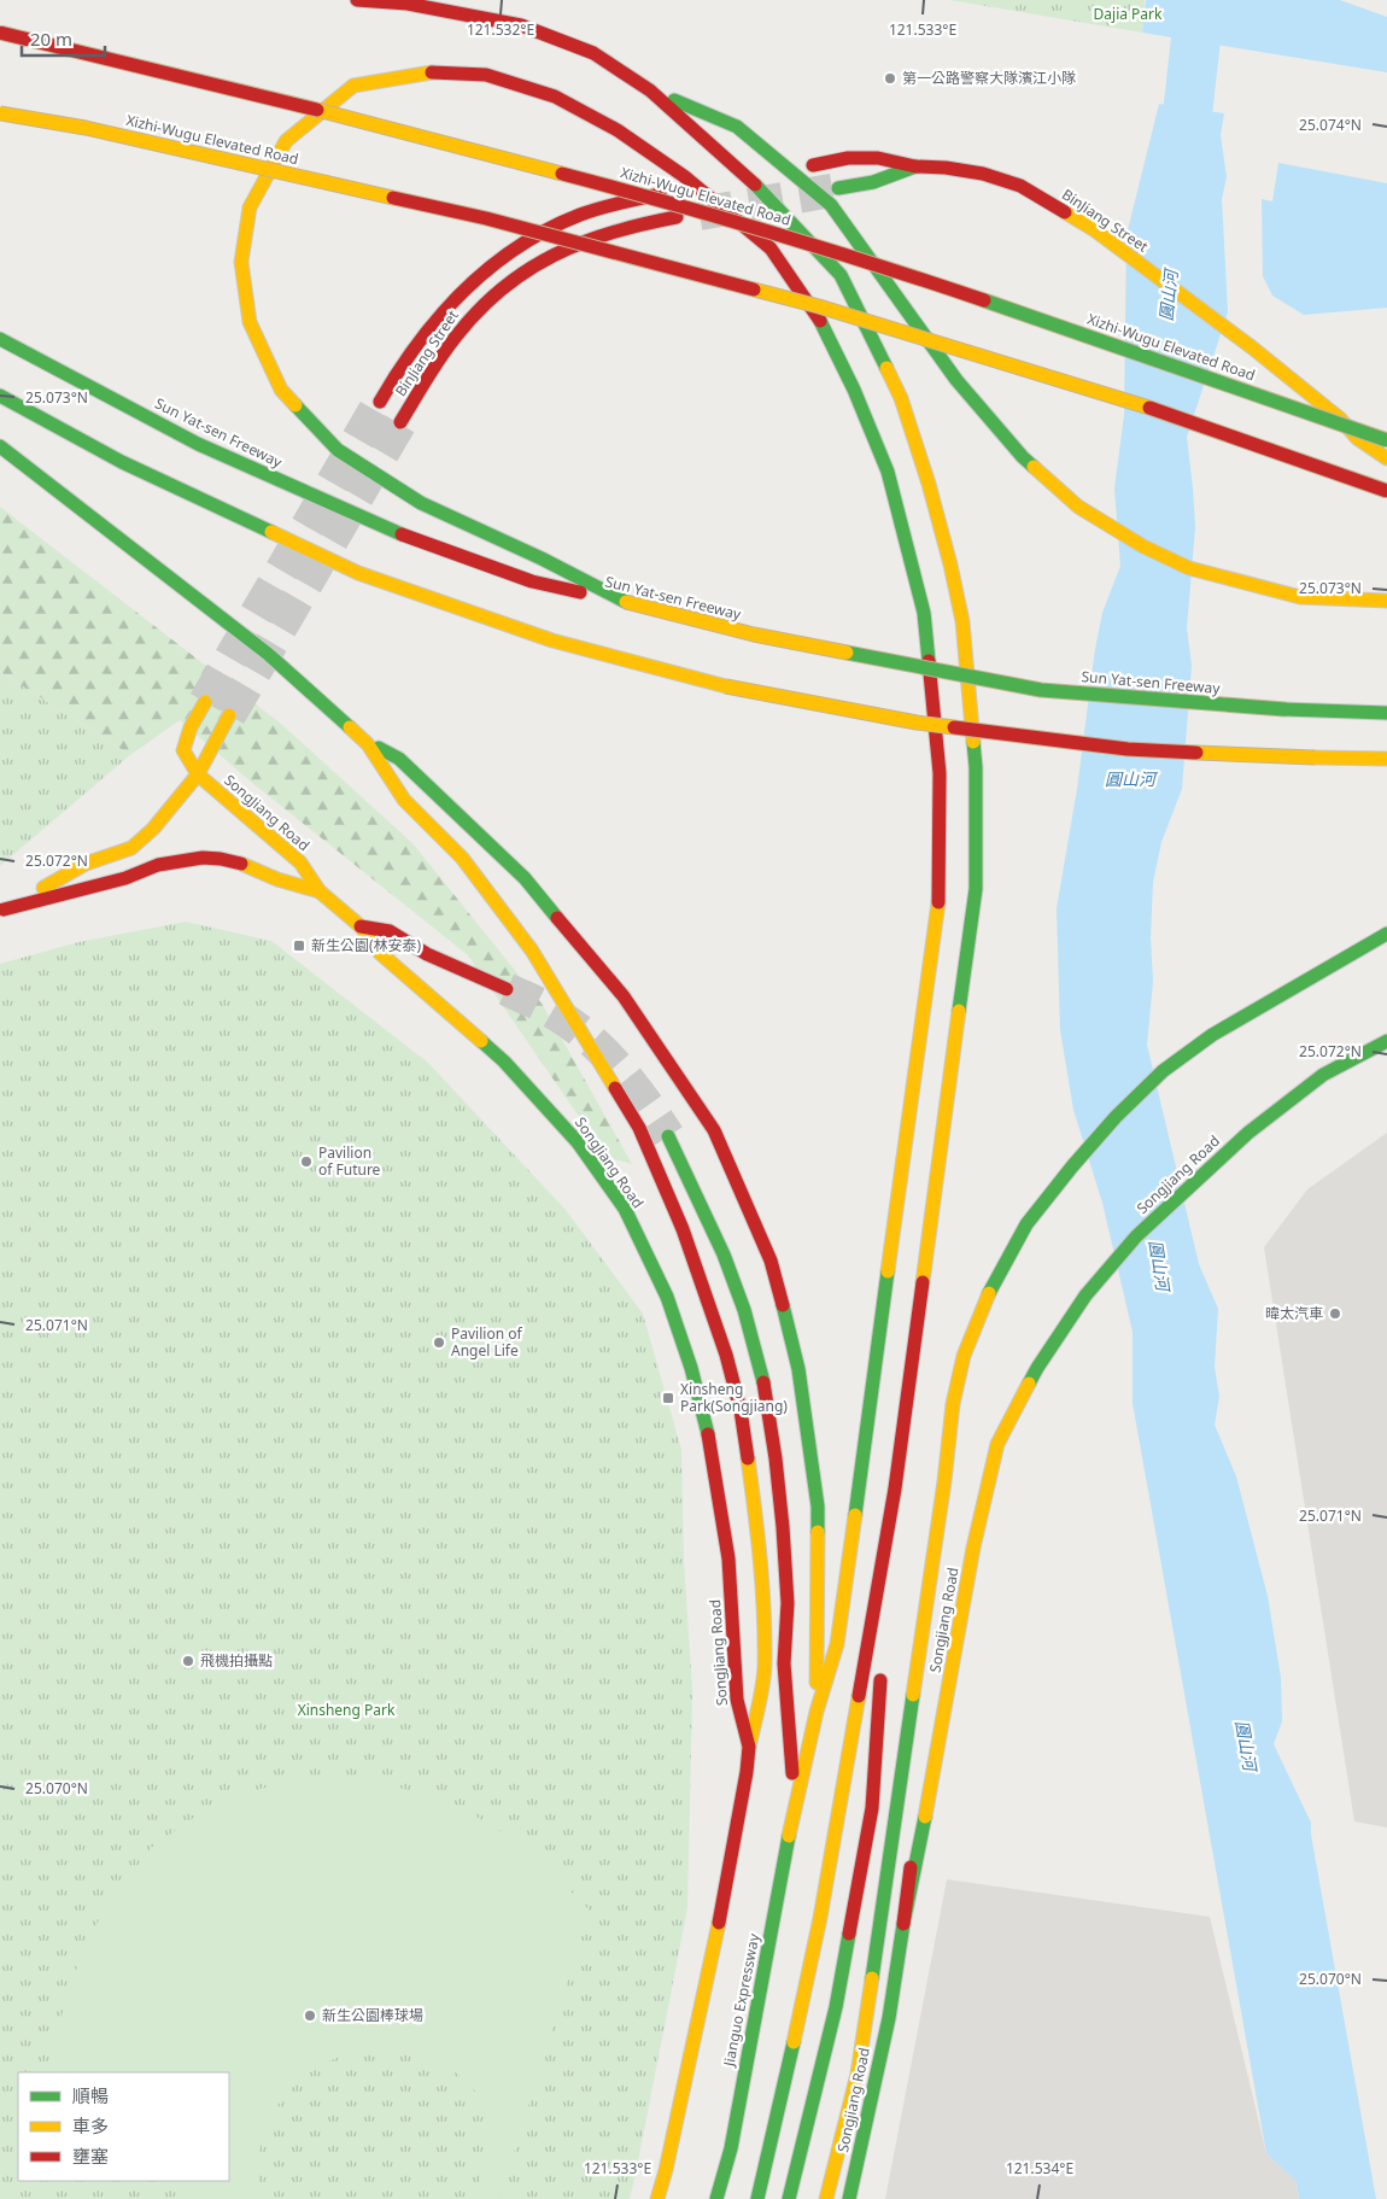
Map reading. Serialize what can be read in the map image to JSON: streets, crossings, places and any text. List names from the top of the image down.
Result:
{
  "streets": {
    "main road": [
      "Xizhi-Wugu Elevated Road",
      "BinJiang Street",
      "Sun Yat-sen Freeway",
      "SongJiang Road",
      "Songjiang Road",
      "Jianguo Expressway"
    ]
  },
  "crossings": [
    ["Xizhi-Wugu Elevated Road", "BinJiang Street"]
  ],
  "water": ["圓山河"],
  "parks": ["Dajia Park", "Xinsheng Park"],
  "places": {
    "other": [
      "第一公路警察大隊濱江小隊",
      "Pavilion of Future",
      "暐太汽車",
      "Pavilion of Angel Life",
      "飛機拍攝點",
      "新生公園棒球場"
    ],
    "transit": ["新生公園(林安泰)", "Xinsheng Park(Songjiang)"]
  },
  "legend": ["順暢", "車多", "壅塞"],
  "scale_bar": "20 m",
  "coordinates": [
    "121.532°E",
    "121.533°E",
    "25.074°N",
    "25.073°N",
    "25.072°N",
    "25.071°N",
    "25.070°N",
    "121.534°E"
  ]
}
